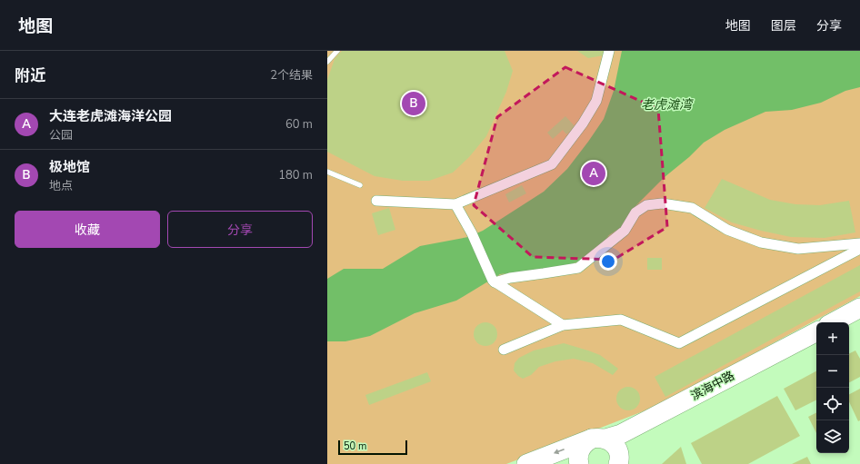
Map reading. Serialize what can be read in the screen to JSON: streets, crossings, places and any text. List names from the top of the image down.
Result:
{
  "streets": {
    "highway": ["滨海中路"]
  },
  "water": ["老虎滩湾"],
  "scale_bar": "50 m",
  "page": {
    "header": "地图",
    "nav": ["地图", "图层", "分享"],
    "heading": ["附近", "2个结果"],
    "pins": ["B", "A"],
    "list": [
      {
        "mark": "A",
        "name": "大连老虎滩海洋公园",
        "note": "公园",
        "value": "60 m"
      },
      {
        "mark": "B",
        "name": "极地馆",
        "note": "地点",
        "value": "180 m"
      }
    ],
    "buttons": ["收藏", "分享"],
    "map_buttons": ["+", "−"],
    "scale": "50 m"
  }
}
